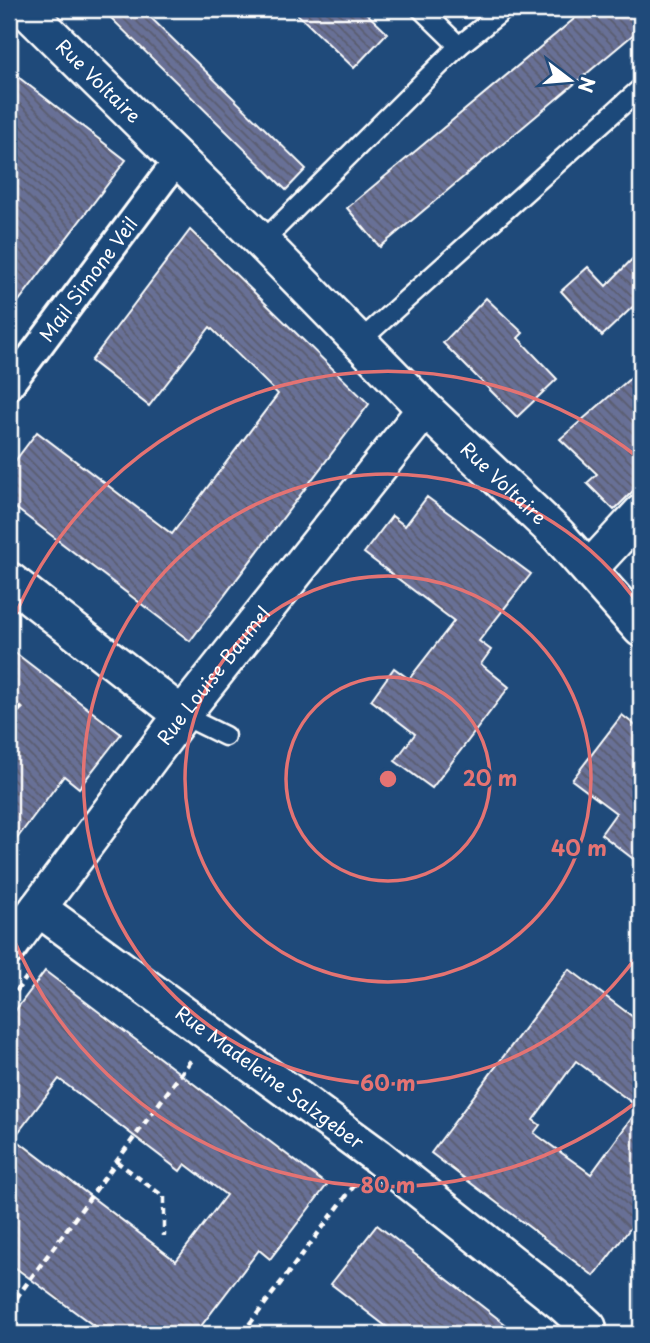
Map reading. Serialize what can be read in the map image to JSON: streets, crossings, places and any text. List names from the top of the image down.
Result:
{
  "streets": {
    "street": [
      "Rue Voltaire",
      "Mail Simone Veil",
      "Rue Louise Baumel",
      "Rue Madeleine Salzgeber"
    ]
  },
  "crossings": [
    ["Rue Voltaire", "Rue Louise Baumel"],
    ["Rue Louise Baumel", "Rue Madeleine Salzgeber"]
  ],
  "north": "right",
  "rings": [
    "20 m",
    "40 m",
    "60 m",
    "80 m"
  ]
}
